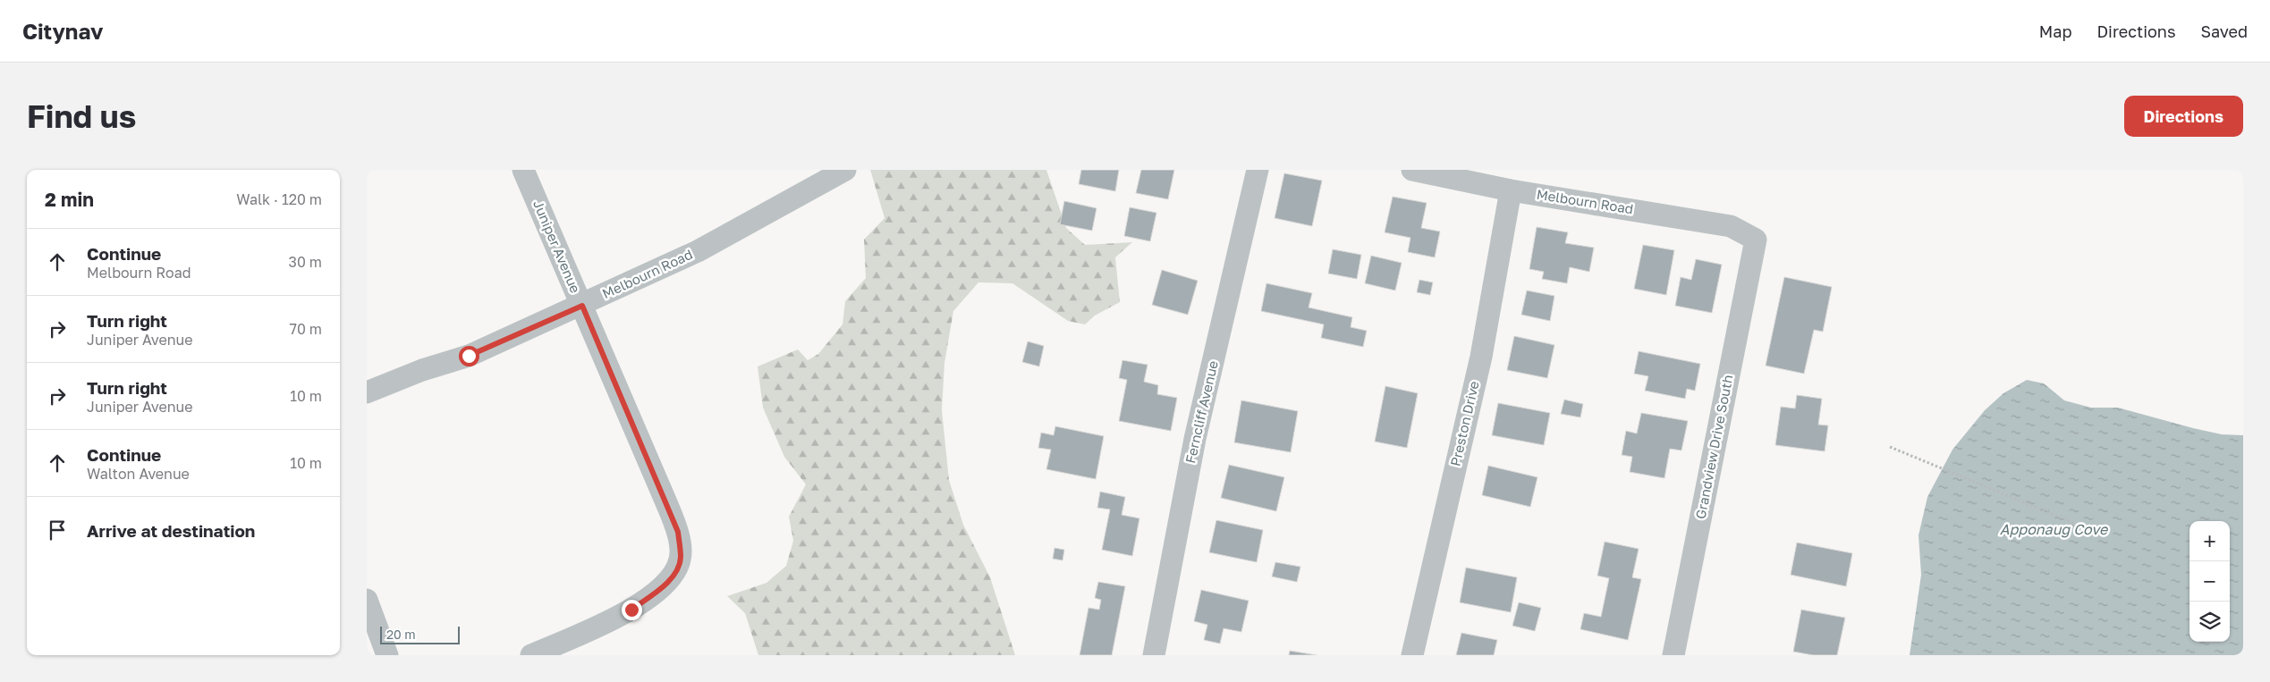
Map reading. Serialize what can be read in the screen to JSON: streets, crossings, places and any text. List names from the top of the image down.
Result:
{
  "streets": {
    "street": [
      "Melbourn Road",
      "Juniper Avenue",
      "Ferncliff Avenue",
      "Preston Drive",
      "Grandview Drive South"
    ]
  },
  "crossings": [
    ["Melbourn Road", "Juniper Avenue"],
    ["Melbourn Road", "Preston Drive"],
    ["Melbourn Road", "Grandview Drive South"]
  ],
  "water": ["Apponaug Cove"],
  "scale_bar": "20 m",
  "page": {
    "header": "Citynav",
    "nav": ["Map", "Directions", "Saved"],
    "buttons": "Directions",
    "title": "Find us",
    "heading": ["2 min", "Walk · 120 m"],
    "list": [
      ["Continue", "Melbourn Road", "30 m"],
      ["Turn right", "Juniper Avenue", "70 m"],
      ["Turn right", "Juniper Avenue", "10 m"],
      ["Continue", "Walton Avenue", "10 m"],
      "Arrive at destination"
    ],
    "map_buttons": ["+", "−"],
    "scale": "20 m"
  }
}
